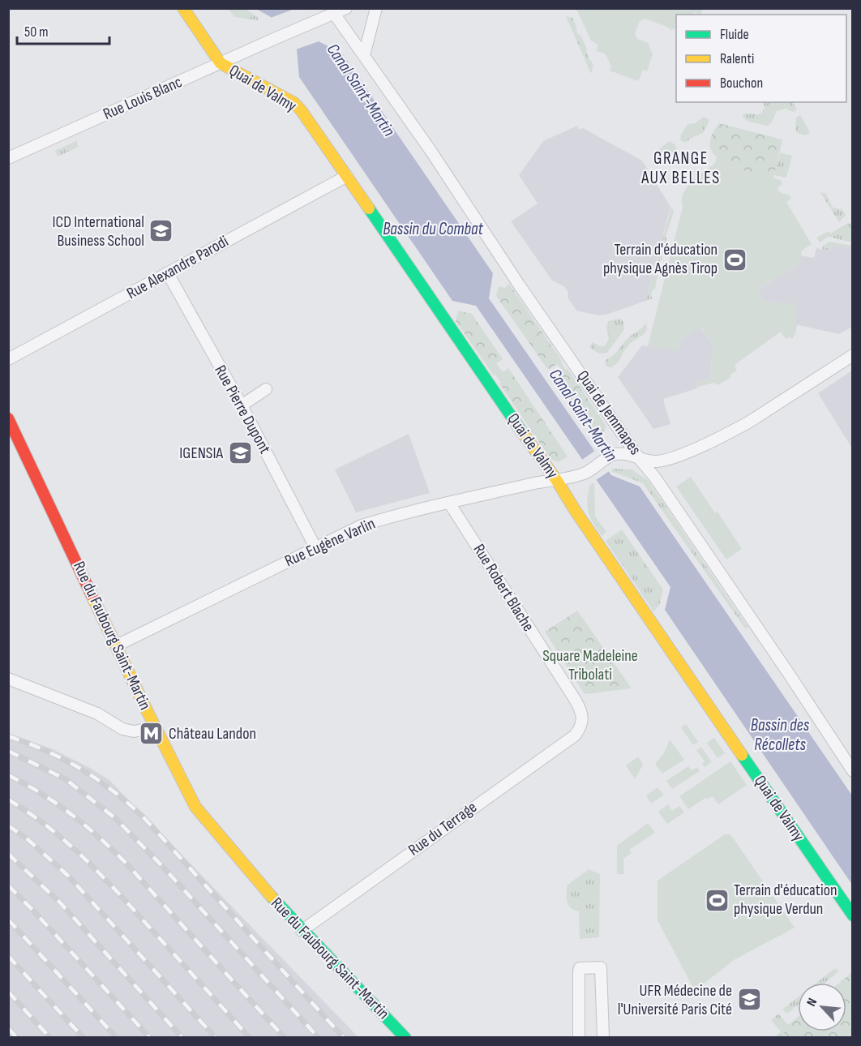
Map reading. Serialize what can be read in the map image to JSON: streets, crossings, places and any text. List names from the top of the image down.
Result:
{
  "streets": {
    "street": [
      "Quai de Valmy",
      "Rue Louis Blanc",
      "Rue Alexandre Parodi",
      "Rue Pierre Dupont",
      "Quai de Jemmapes",
      "Rue Eugène Varlin",
      "Rue Robert Blache",
      "Rue du Faubourg Saint-Martin",
      "Rue du Terrage"
    ]
  },
  "crossings": [
    ["Quai de Valmy", "Rue Louis Blanc"],
    ["Quai de Valmy", "Rue Alexandre Parodi"],
    ["Quai de Valmy", "Rue Eugène Varlin"],
    ["Rue Louis Blanc", "Quai de Jemmapes"],
    ["Rue Alexandre Parodi", "Rue Pierre Dupont"],
    ["Rue Pierre Dupont", "Rue Eugène Varlin"],
    ["Quai de Jemmapes", "Rue Eugène Varlin"],
    ["Rue Eugène Varlin", "Rue Robert Blache"],
    ["Rue Eugène Varlin", "Rue du Faubourg Saint-Martin"],
    ["Rue Robert Blache", "Rue du Terrage"],
    ["Rue du Faubourg Saint-Martin", "Rue du Terrage"]
  ],
  "districts": ["GRANGE AUX BELLES"],
  "water": ["Canal Saint-Martin", "Bassin du Combat", "Bassin des Récollets"],
  "parks": ["Square Madeleine Tribolati"],
  "places": {
    "school or university": ["ICD International Business School", "IGENSIA", "UFR Médecine de l'Université Paris Cité"],
    "sports": ["Terrain d'éducation physique Agnès Tirop", "Terrain d'éducation physique Verdun"],
    "metro station": ["Château Landon"]
  },
  "legend": ["Fluide", "Ralenti", "Bouchon"],
  "scale_bar": "50 m",
  "north": "top left"
}
